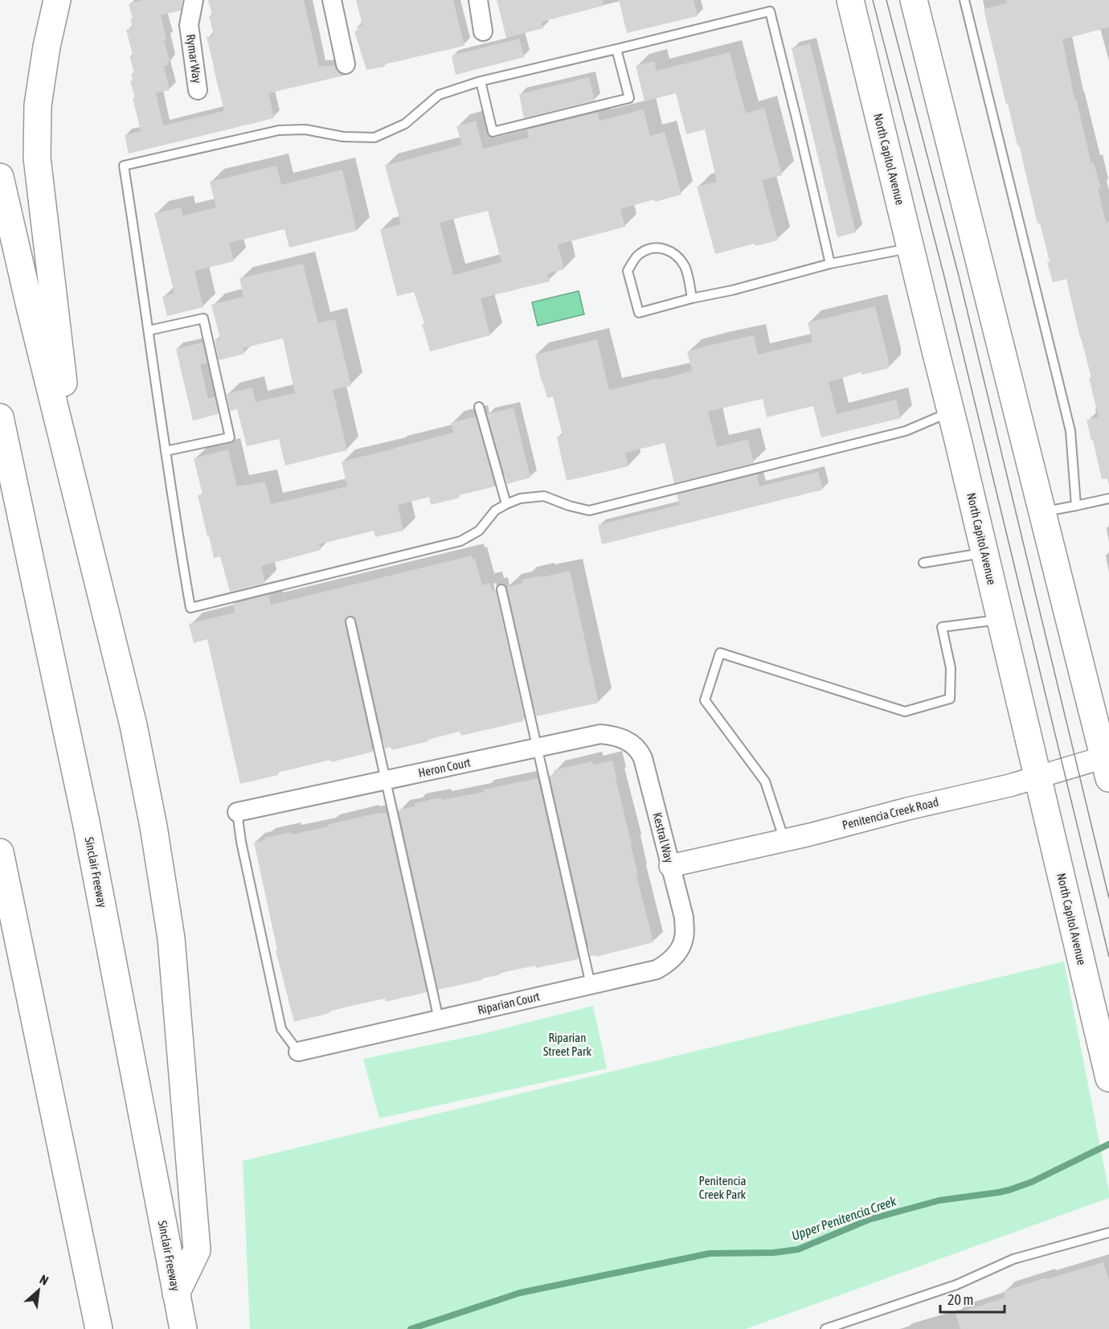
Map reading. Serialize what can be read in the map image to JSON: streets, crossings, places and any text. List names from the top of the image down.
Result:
{
  "streets": {
    "main road": ["North Capitol Avenue", "Sinclair Freeway"],
    "street": [
      "Rymar Way",
      "Heron Court",
      "Penitencia Creek Road",
      "Kestral Way",
      "Riparian Court"
    ]
  },
  "crossings": [
    ["North Capitol Avenue", "Penitencia Creek Road"],
    ["Heron Court", "Kestral Way"],
    ["Penitencia Creek Road", "Kestral Way"],
    ["Kestral Way", "Riparian Court"]
  ],
  "water": ["Upper Penitencia Creek"],
  "parks": ["Riparian Street Park", "Penitencia Creek Park"],
  "scale_bar": "20 m",
  "north": "top right"
}
